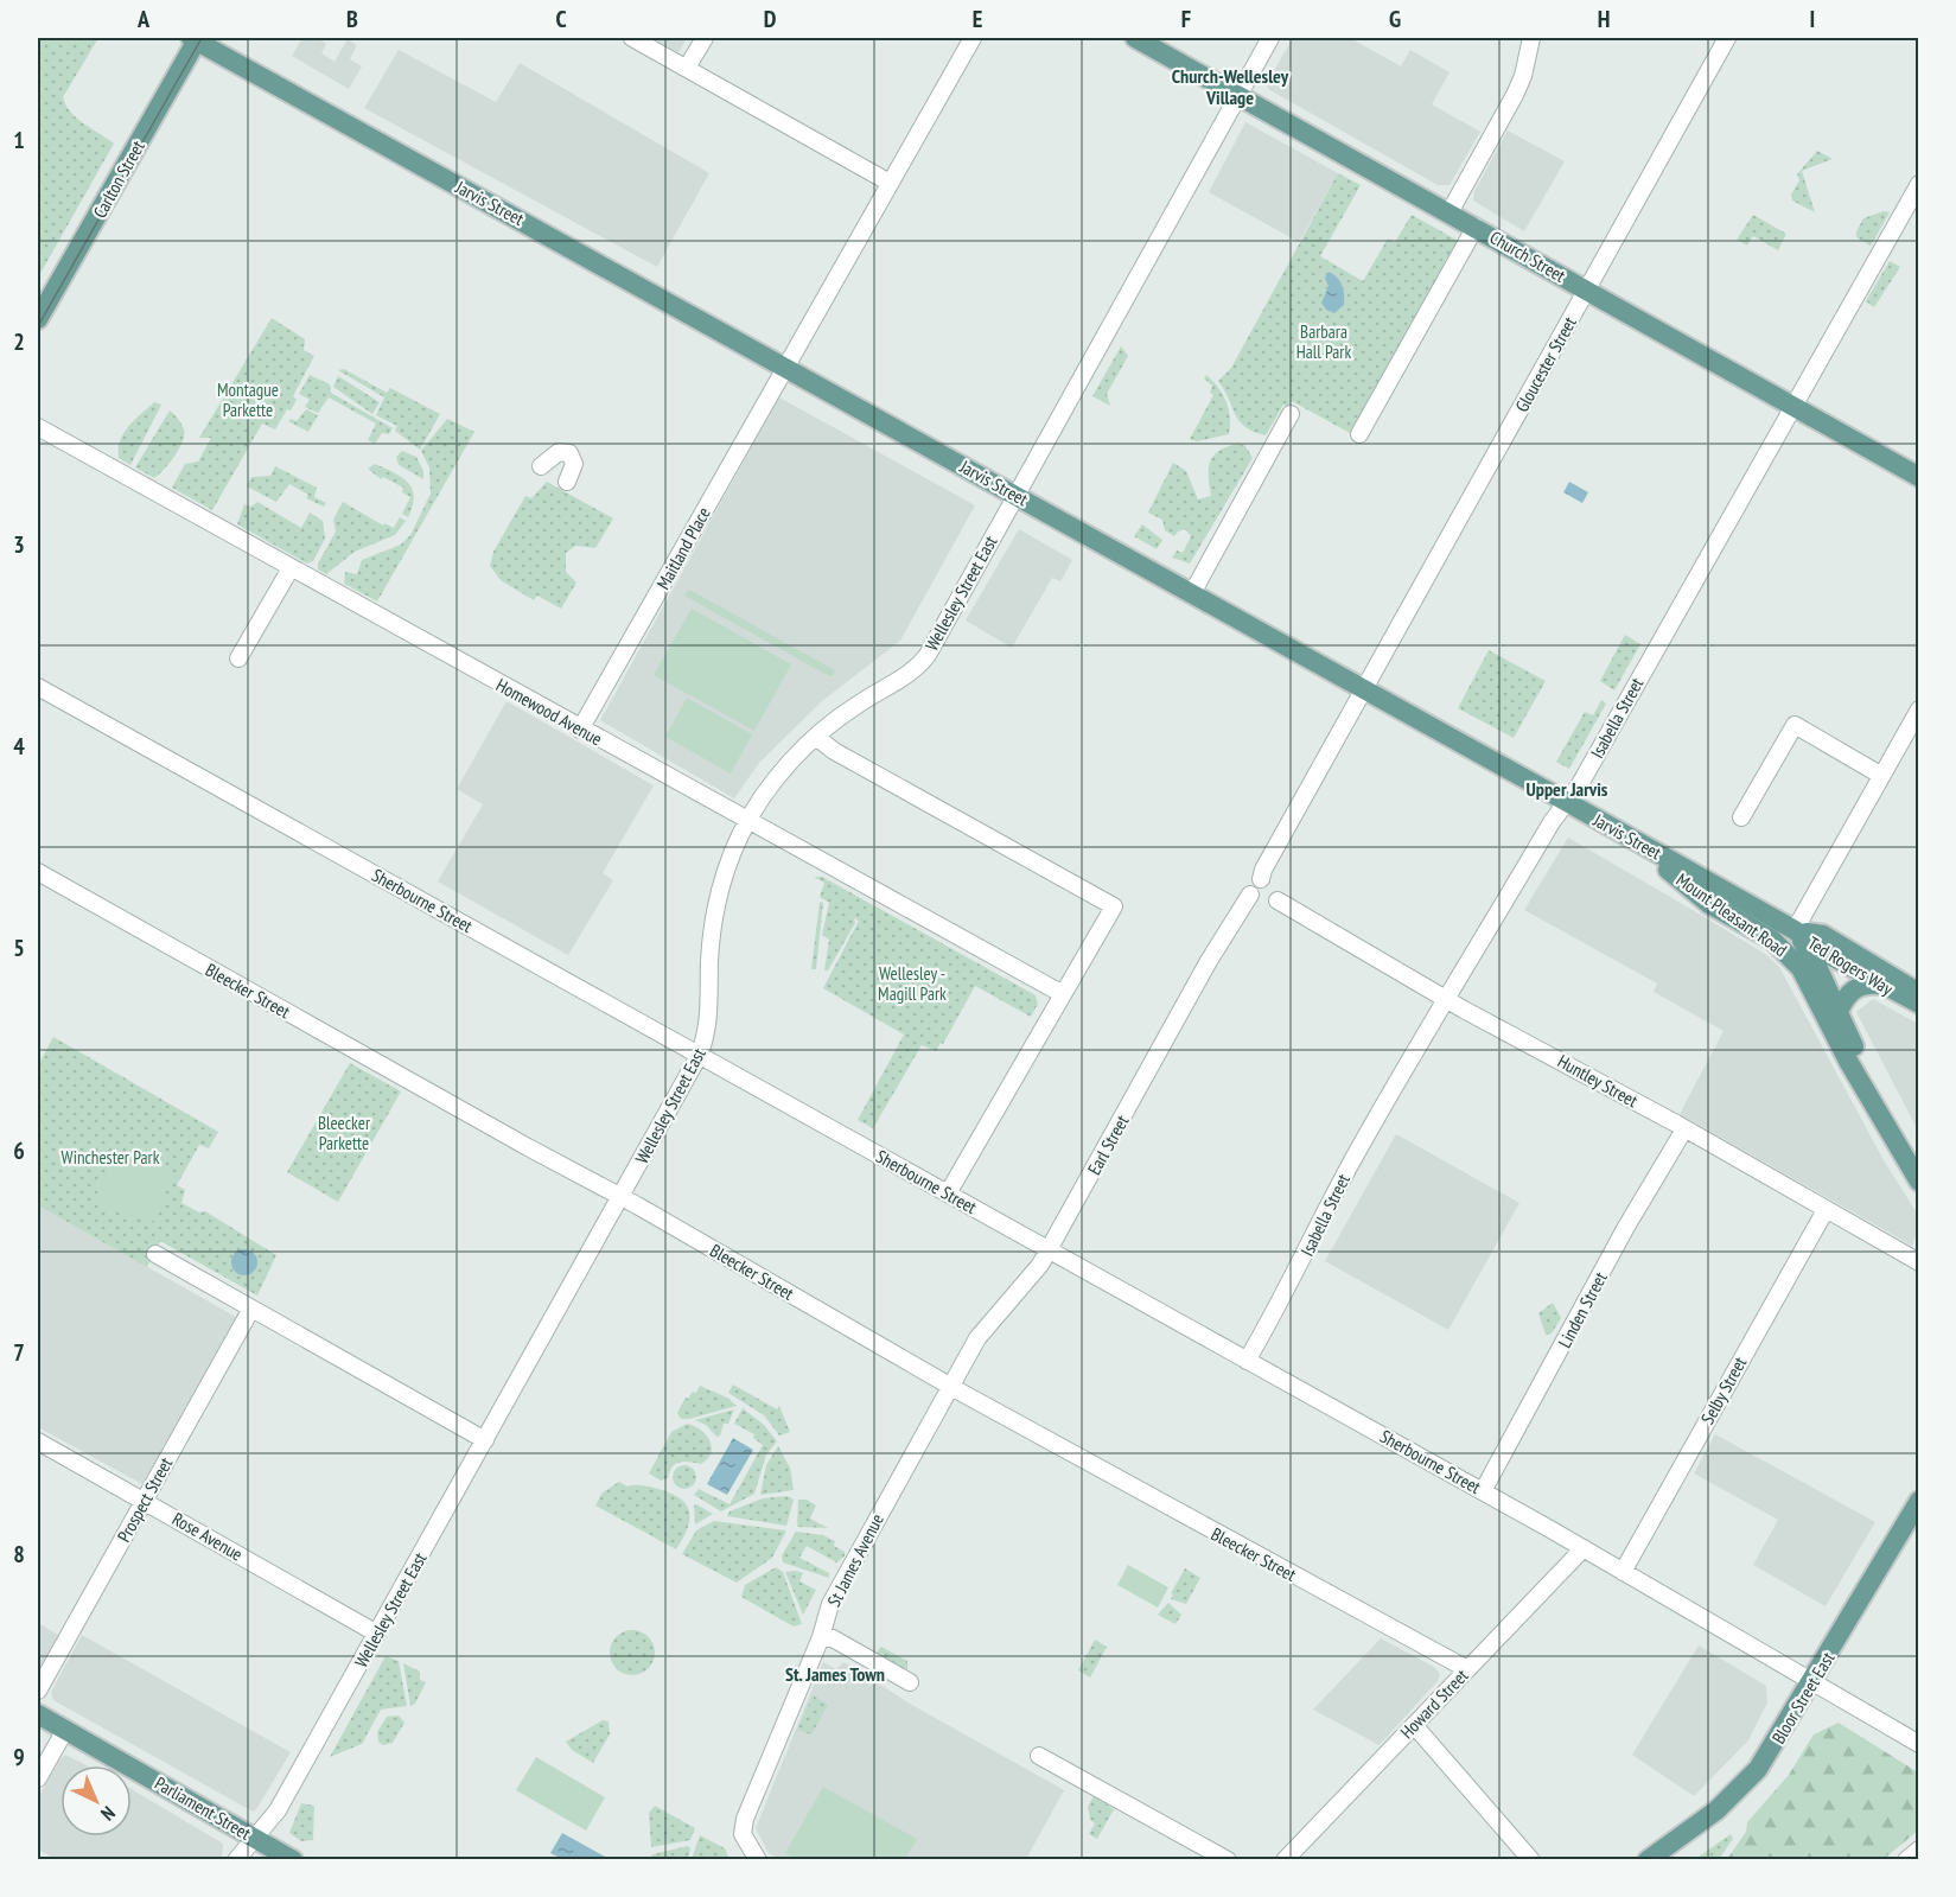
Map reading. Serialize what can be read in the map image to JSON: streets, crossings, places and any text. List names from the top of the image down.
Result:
{
  "streets": {
    "main road": [
      "Carlton Street",
      "Jarvis Street",
      "Church Street",
      "Mount Pleasant Road",
      "Ted Rogers Way",
      "Bloor Street East",
      "Parliament Street"
    ],
    "street": [
      "Gloucester Street",
      "Maitland Place",
      "Wellesley Street East",
      "Homewood Avenue",
      "Isabella Street",
      "Sherbourne Street",
      "Bleecker Street",
      "Huntley Street",
      "Earl Street",
      "Linden Street",
      "Selby Street",
      "Prospect Street",
      "Rose Avenue",
      "St James Avenue",
      "Howard Street"
    ]
  },
  "crossings": [
    ["Carlton Street", "Jarvis Street"],
    ["Jarvis Street", "Gloucester Street"],
    ["Jarvis Street", "Maitland Place"],
    ["Jarvis Street", "Wellesley Street East"],
    ["Jarvis Street", "Isabella Street"],
    ["Jarvis Street", "Mount Pleasant Road"],
    ["Jarvis Street", "Ted Rogers Way"],
    ["Church Street", "Gloucester Street"],
    ["Church Street", "Wellesley Street East"],
    ["Church Street", "Isabella Street"],
    ["Maitland Place", "Homewood Avenue"],
    ["Wellesley Street East", "Homewood Avenue"],
    ["Wellesley Street East", "Sherbourne Street"],
    ["Wellesley Street East", "Bleecker Street"],
    ["Wellesley Street East", "Rose Avenue"],
    ["Wellesley Street East", "Parliament Street"],
    ["Isabella Street", "Sherbourne Street"],
    ["Isabella Street", "Huntley Street"],
    ["Sherbourne Street", "Earl Street"],
    ["Sherbourne Street", "Linden Street"],
    ["Sherbourne Street", "Selby Street"],
    ["Sherbourne Street", "Bloor Street East"],
    ["Sherbourne Street", "Howard Street"],
    ["Mount Pleasant Road", "Ted Rogers Way"],
    ["Bleecker Street", "Earl Street"],
    ["Bleecker Street", "St James Avenue"],
    ["Bleecker Street", "Howard Street"],
    ["Huntley Street", "Linden Street"],
    ["Huntley Street", "Selby Street"],
    ["Earl Street", "St James Avenue"],
    ["Prospect Street", "Rose Avenue"]
  ],
  "districts": ["Church-Wellesley Village", "Upper Jarvis", "St. James Town"],
  "parks": [
    "Barbara Hall Park",
    "Montague Parkette",
    "Wellesley - Magill Park",
    "Bleecker Parkette",
    "Winchester Park"
  ],
  "north": "bottom right",
  "grid": {
    "columns": [
      "A",
      "B",
      "C",
      "D",
      "E",
      "F",
      "G",
      "H",
      "I"
    ],
    "rows": [
      "1",
      "2",
      "3",
      "4",
      "5",
      "6",
      "7",
      "8",
      "9"
    ]
  }
}
